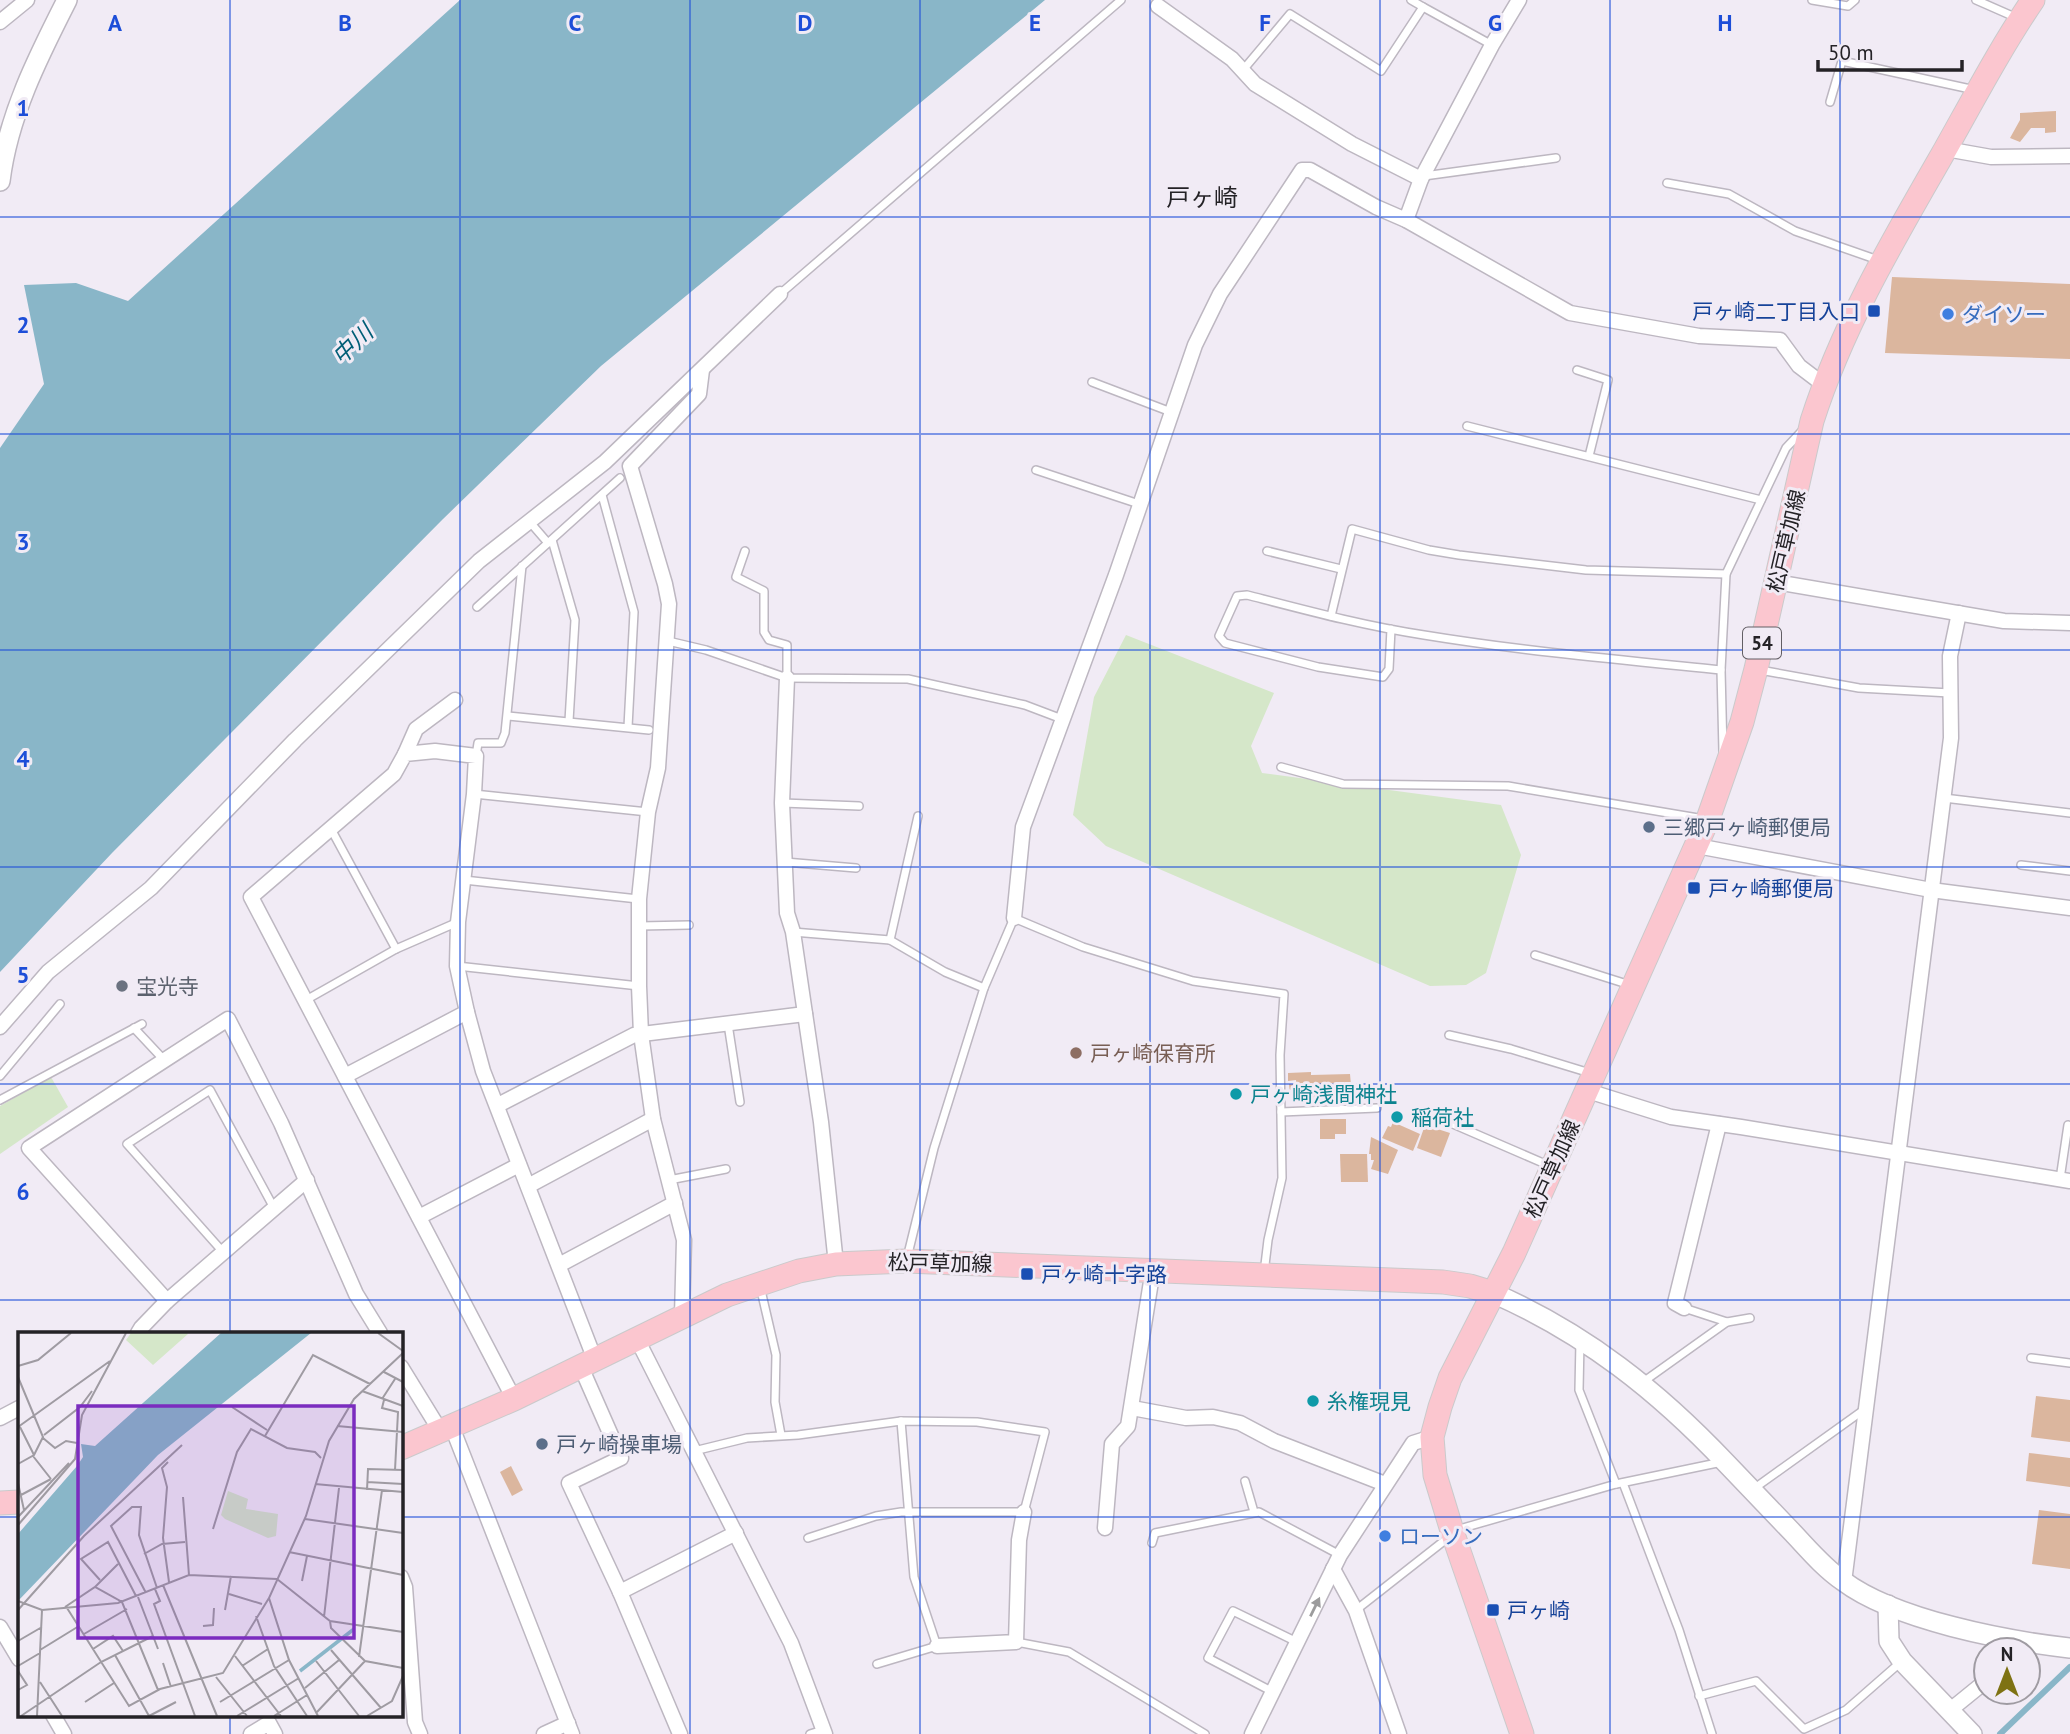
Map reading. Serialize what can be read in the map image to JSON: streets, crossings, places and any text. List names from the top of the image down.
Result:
{
  "streets": {
    "main road": ["松戸草加線", "54"]
  },
  "districts": ["戸ヶ崎"],
  "water": ["中川"],
  "places": {
    "transit": [
      "戸ヶ崎二丁目入口",
      "戸ヶ崎郵便局",
      "戸ヶ崎十字路",
      "戸ヶ崎"
    ],
    "other": [
      "ダイソー",
      "三郷戸ヶ崎郵便局",
      "宝光寺",
      "戸ヶ崎保育所",
      "戸ヶ崎浅間神社",
      "稲荷社",
      "糸権現見",
      "戸ヶ崎操車場",
      "ローソン"
    ]
  },
  "scale_bar": "50 m",
  "north": "top",
  "grid": {
    "columns": [
      "A",
      "B",
      "C",
      "D",
      "E",
      "F",
      "G",
      "H"
    ],
    "rows": [
      "1",
      "2",
      "3",
      "4",
      "5",
      "6"
    ]
  }
}
